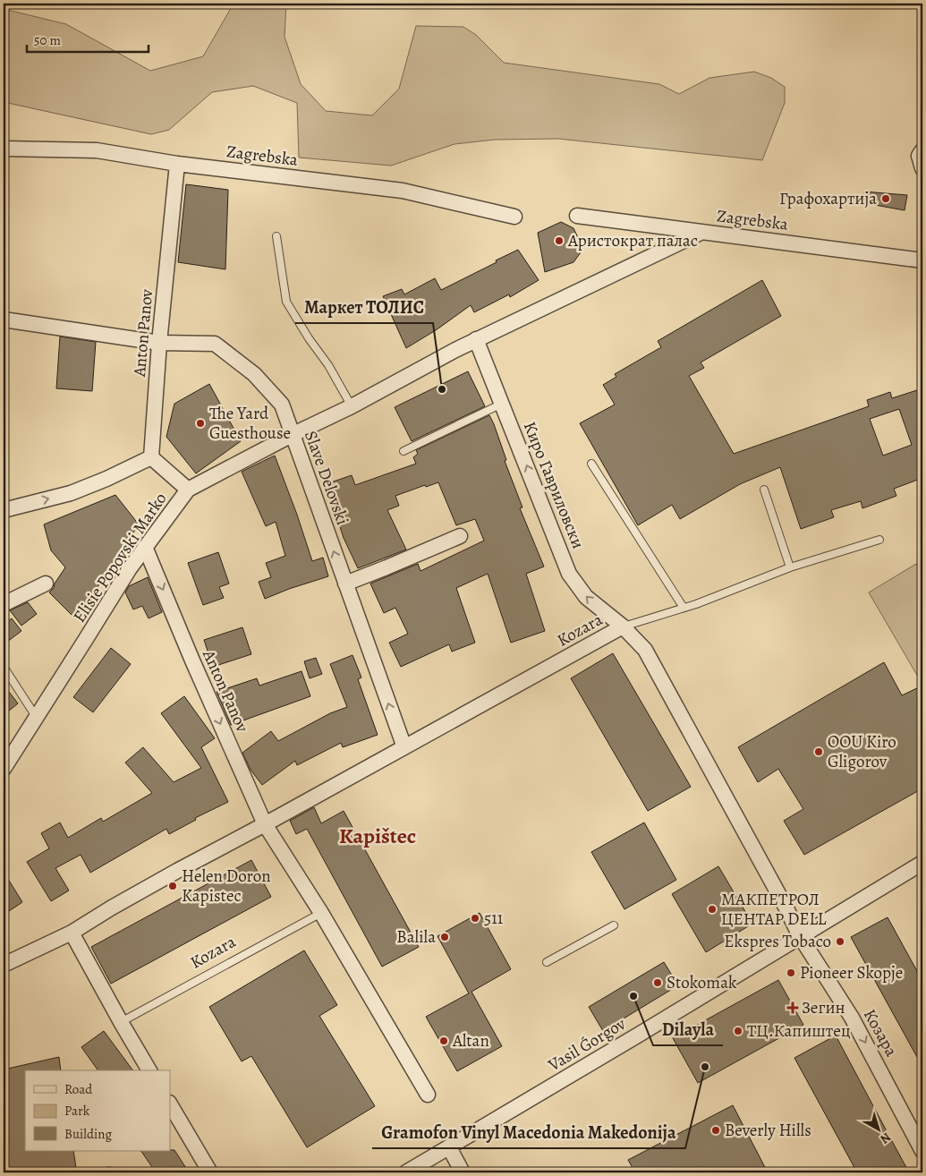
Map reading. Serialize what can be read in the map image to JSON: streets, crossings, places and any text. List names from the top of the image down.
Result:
{
  "streets": {
    "street": [
      "Zagrebska",
      "Anton Panov",
      "Slave Delovski",
      "Киро Гавриловски",
      "Elisie Popovski Marko",
      "Kozara",
      "Козара",
      "Vasil Ǵorgov"
    ]
  },
  "crossings": [
    ["Zagrebska", "Anton Panov"],
    ["Zagrebska", "Elisie Popovski Marko"],
    ["Anton Panov", "Slave Delovski"],
    ["Anton Panov", "Elisie Popovski Marko"],
    ["Anton Panov", "Kozara"],
    ["Slave Delovski", "Elisie Popovski Marko"],
    ["Slave Delovski", "Kozara"],
    ["Киро Гавриловски", "Elisie Popovski Marko"],
    ["Киро Гавриловски", "Kozara"],
    ["Kozara", "Козара"],
    ["Kozara", "Vasil Ǵorgov"],
    ["Козара", "Vasil Ǵorgov"]
  ],
  "one_way": [
    "Anton Panov",
    "Slave Delovski",
    "Киро Гавриловски",
    "Козара"
  ],
  "districts": ["Kapištec"],
  "places": {
    "other": [
      "Графохартија",
      "Аристократ палас",
      "Маркет ТОЛИС",
      "The Yard Guesthouse",
      "OOU Kiro Gligorov",
      "Helen Doron Kapistec",
      "МАКПЕТРОЛ ЦЕНТАР DELL",
      "511",
      "Balila",
      "Ekspres Tobaco",
      "Pioneer Skopje",
      "Stokomak",
      "Dilayla",
      "ТЦ.Капиштец",
      "Altan",
      "Gramofon Vinyl Macedonia Makedonija",
      "Beverly Hills"
    ],
    "health": ["Зегин"]
  },
  "legend": ["Road", "Park", "Building"],
  "scale_bar": "50 m",
  "north": "bottom right"
}
